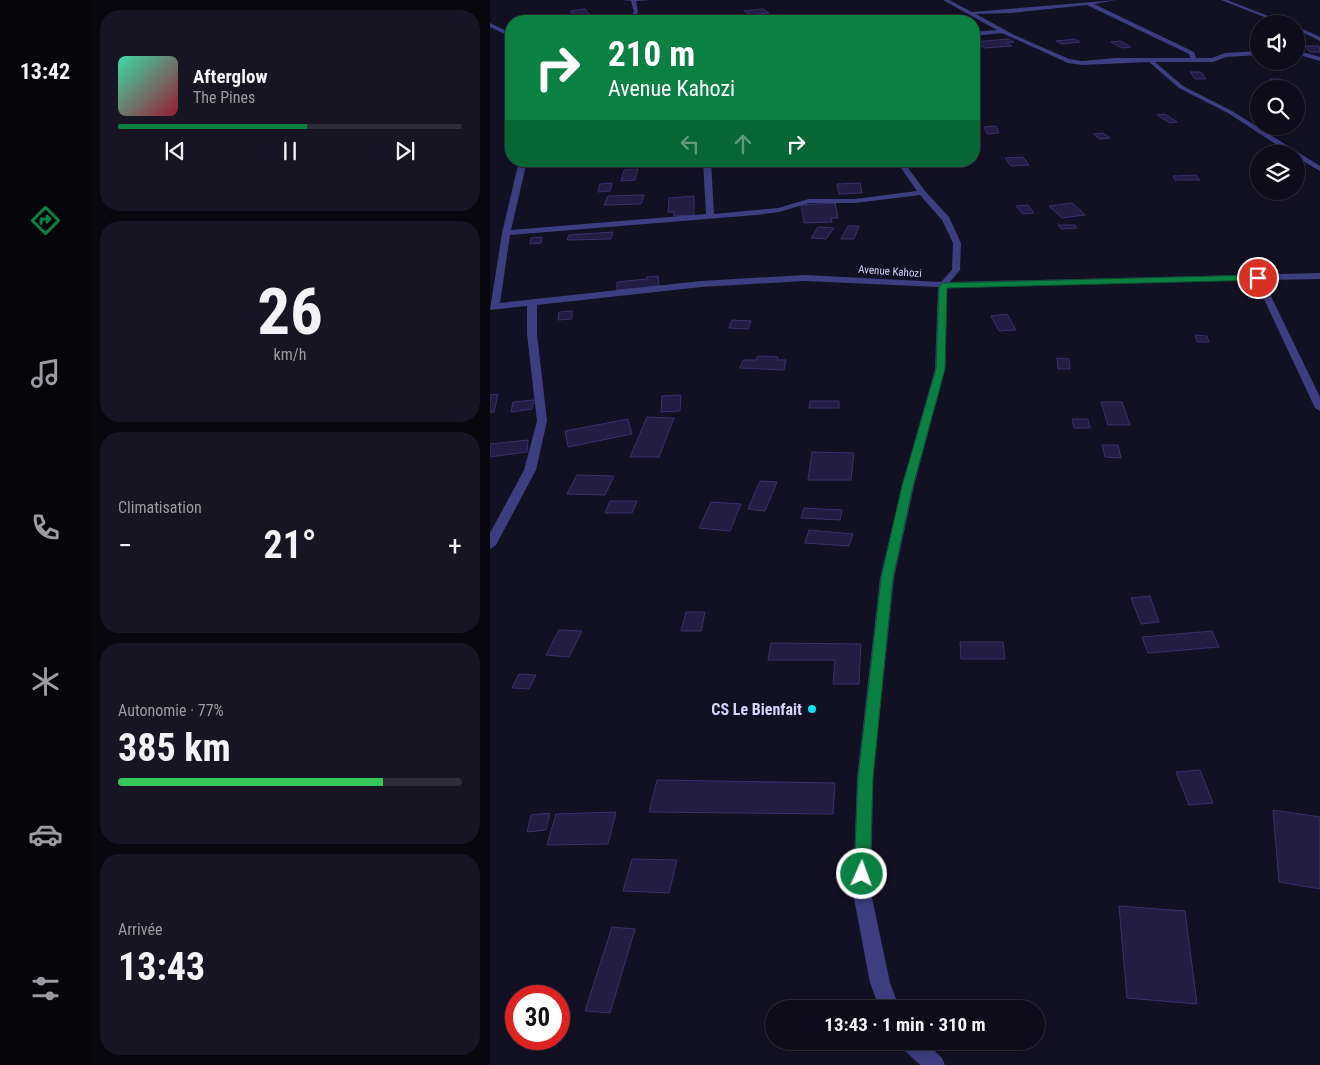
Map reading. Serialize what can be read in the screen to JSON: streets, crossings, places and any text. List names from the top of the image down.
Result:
{
  "streets": {
    "street": ["Avenue Kahozi"]
  },
  "places": ["CS Le Bienfait"],
  "page": {
    "tabs": "13:42",
    "turn": ["210 m", "Avenue Kahozi"],
    "song": ["Afterglow", "The Pines"],
    "tile": [
      ["26", "km/h"],
      "Climatisation",
      ["Autonomie · 77%", "385 km"],
      ["Arrivée", "13:43"]
    ],
    "heat": ["−", "21°", "+"],
    "limit": "30",
    "trip": "13:43 · 1 min · 310 m"
  }
}
